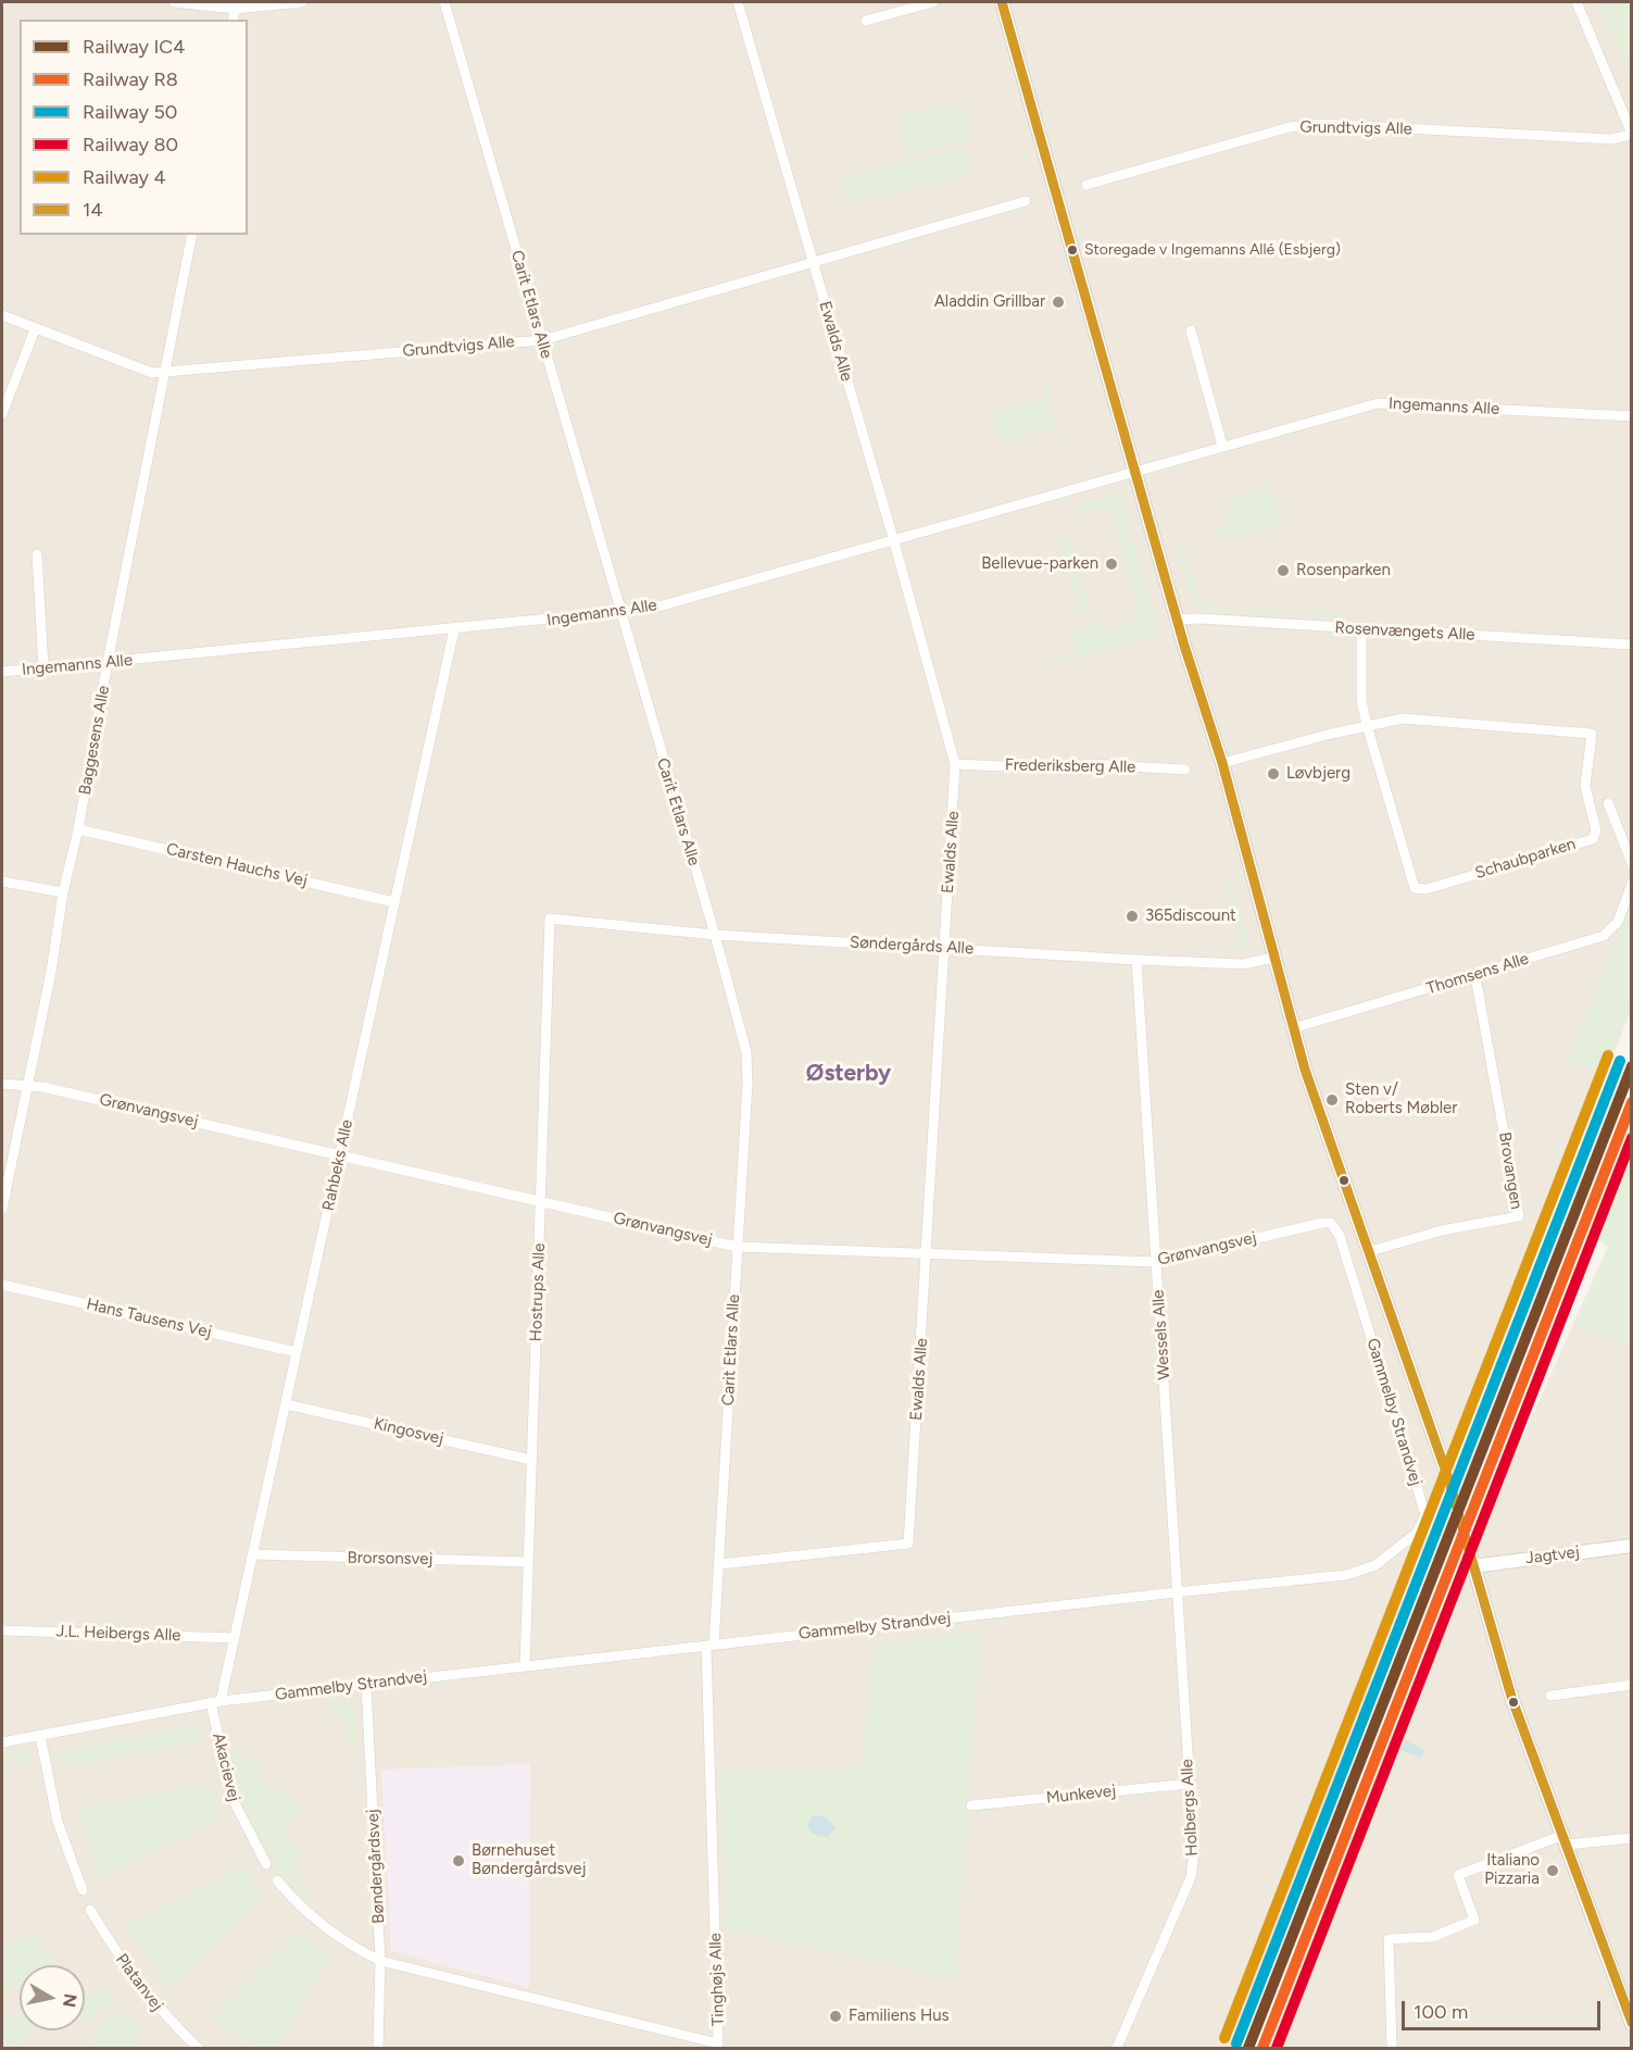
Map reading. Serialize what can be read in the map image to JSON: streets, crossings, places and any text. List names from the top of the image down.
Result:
{
  "streets": {
    "street": [
      "Grundtvigs Alle",
      "Carit Etlars Alle",
      "Ewalds Alle",
      "Ingemanns Alle",
      "Rosenvængets Alle",
      "Baggesens Alle",
      "Frederiksberg Alle",
      "Schaubparken",
      "Carsten Hauchs Vej",
      "Søndergårds Alle",
      "Thomsens Alle",
      "Grønvangsvej",
      "Rahbeks Alle",
      "Brovangen",
      "Hostrups Alle",
      "Hans Tausens Vej",
      "Wessels Alle",
      "Gammelby Strandvej",
      "Kingosvej",
      "Jagtvej",
      "Brorsonsvej",
      "J.L. Heibergs Alle",
      "Akacievej",
      "Munkevej",
      "Holbergs Alle",
      "Bøndergårdsvej",
      "Tinghøjs Alle",
      "Platanvej"
    ]
  },
  "crossings": [
    ["Grundtvigs Alle", "Carit Etlars Alle"],
    ["Grundtvigs Alle", "Ewalds Alle"],
    ["Grundtvigs Alle", "Baggesens Alle"],
    ["Carit Etlars Alle", "Ewalds Alle"],
    ["Carit Etlars Alle", "Ingemanns Alle"],
    ["Carit Etlars Alle", "Søndergårds Alle"],
    ["Carit Etlars Alle", "Grønvangsvej"],
    ["Carit Etlars Alle", "Gammelby Strandvej"],
    ["Carit Etlars Alle", "Tinghøjs Alle"],
    ["Ewalds Alle", "Ingemanns Alle"],
    ["Ewalds Alle", "Frederiksberg Alle"],
    ["Ewalds Alle", "Søndergårds Alle"],
    ["Ewalds Alle", "Grønvangsvej"],
    ["Ingemanns Alle", "Baggesens Alle"],
    ["Ingemanns Alle", "Rahbeks Alle"],
    ["Rosenvængets Alle", "Schaubparken"],
    ["Baggesens Alle", "Carsten Hauchs Vej"],
    ["Baggesens Alle", "Grønvangsvej"],
    ["Carsten Hauchs Vej", "Rahbeks Alle"],
    ["Søndergårds Alle", "Hostrups Alle"],
    ["Søndergårds Alle", "Wessels Alle"],
    ["Thomsens Alle", "Brovangen"],
    ["Grønvangsvej", "Rahbeks Alle"],
    ["Grønvangsvej", "Hostrups Alle"],
    ["Grønvangsvej", "Wessels Alle"],
    ["Grønvangsvej", "Gammelby Strandvej"],
    ["Rahbeks Alle", "Hans Tausens Vej"],
    ["Rahbeks Alle", "Gammelby Strandvej"],
    ["Rahbeks Alle", "Kingosvej"],
    ["Rahbeks Alle", "Brorsonsvej"],
    ["Rahbeks Alle", "J.L. Heibergs Alle"],
    ["Rahbeks Alle", "Akacievej"],
    ["Hostrups Alle", "Gammelby Strandvej"],
    ["Hostrups Alle", "Kingosvej"],
    ["Hostrups Alle", "Brorsonsvej"],
    ["Wessels Alle", "Gammelby Strandvej"],
    ["Wessels Alle", "Holbergs Alle"],
    ["Gammelby Strandvej", "Akacievej"],
    ["Gammelby Strandvej", "Holbergs Alle"],
    ["Gammelby Strandvej", "Bøndergårdsvej"],
    ["Gammelby Strandvej", "Tinghøjs Alle"],
    ["Munkevej", "Holbergs Alle"],
    ["Bøndergårdsvej", "Tinghøjs Alle"]
  ],
  "districts": ["Østerby"],
  "places": [
    "Storegade v Ingemanns Allé (Esbjerg)",
    "Aladdin Grillbar",
    "Bellevue-parken",
    "Rosenparken",
    "Løvbjerg",
    "365discount",
    "Sten v/ Roberts Møbler",
    "Børnehuset Bøndergårdsvej",
    "Italiano Pizzaria",
    "Familiens Hus"
  ],
  "lines": [
    "transit line 14",
    "rail line 4",
    "rail line 50",
    "rail line IC4",
    "rail line R8",
    "rail line 80"
  ],
  "legend": [
    "Railway IC4",
    "Railway R8",
    "Railway 50",
    "Railway 80",
    "Railway 4",
    "14"
  ],
  "scale_bar": "100 m",
  "north": "right"
}
